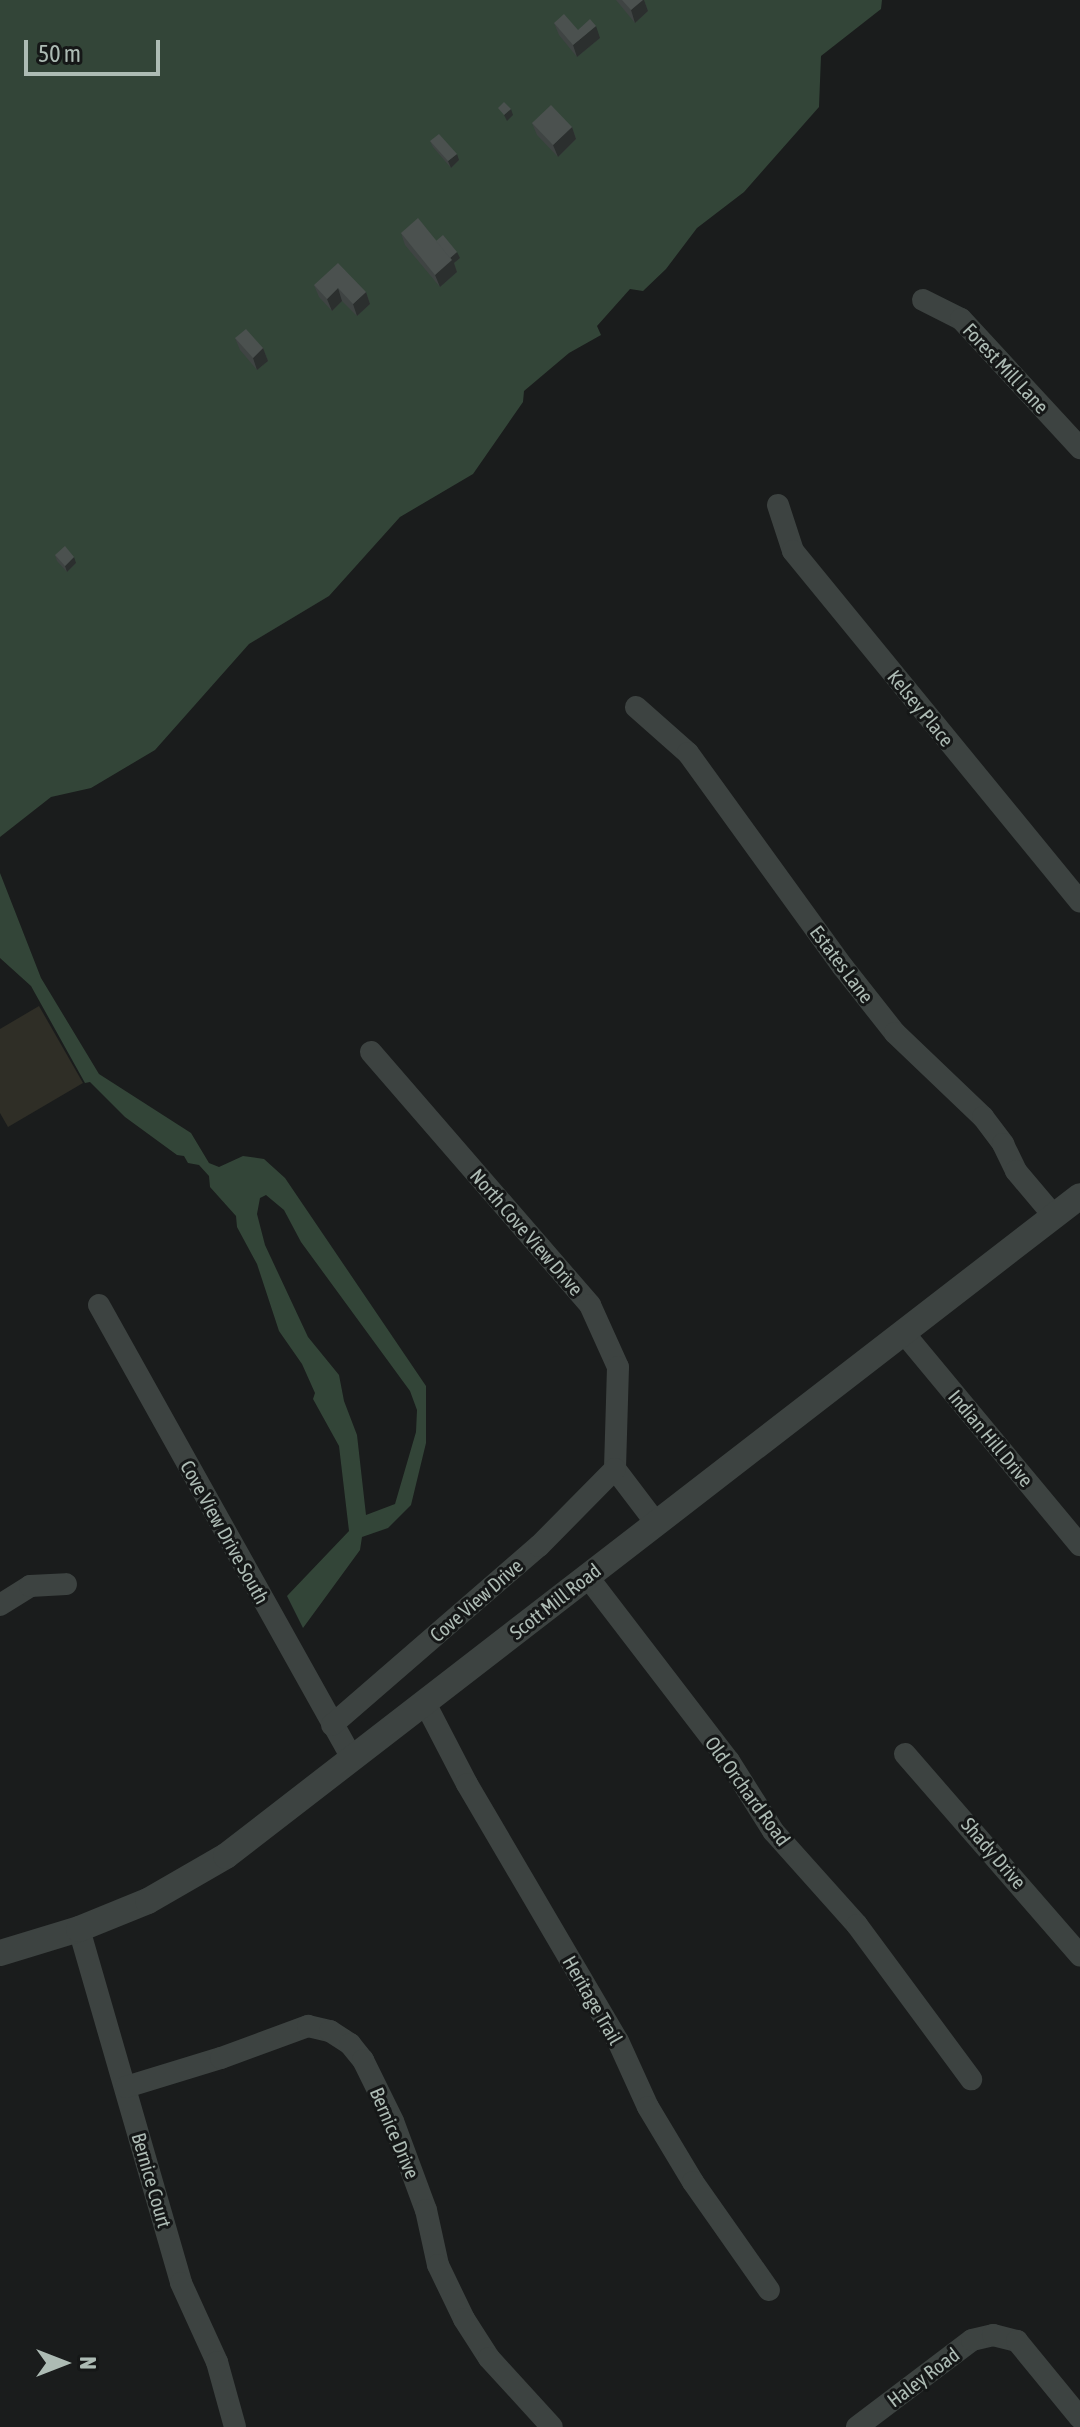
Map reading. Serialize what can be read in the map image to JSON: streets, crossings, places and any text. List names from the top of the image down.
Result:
{
  "streets": {
    "street": [
      "Forest Mill Lane",
      "Kelsey Place",
      "Estates Lane",
      "North Cove View Drive",
      "Indian Hill Drive",
      "Cove View Drive South",
      "Cove View Drive",
      "Scott Mill Road",
      "Old Orchard Road",
      "Shady Drive",
      "Heritage Trail",
      "Bernice Drive",
      "Bernice Court",
      "Haley Road"
    ]
  },
  "crossings": [
    ["Estates Lane", "Scott Mill Road"],
    ["North Cove View Drive", "Cove View Drive"],
    ["Indian Hill Drive", "Scott Mill Road"],
    ["Cove View Drive South", "Cove View Drive"],
    ["Cove View Drive South", "Scott Mill Road"],
    ["Scott Mill Road", "Old Orchard Road"],
    ["Scott Mill Road", "Heritage Trail"],
    ["Scott Mill Road", "Bernice Court"],
    ["Bernice Drive", "Bernice Court"]
  ],
  "scale_bar": "50 m",
  "north": "right"
}
